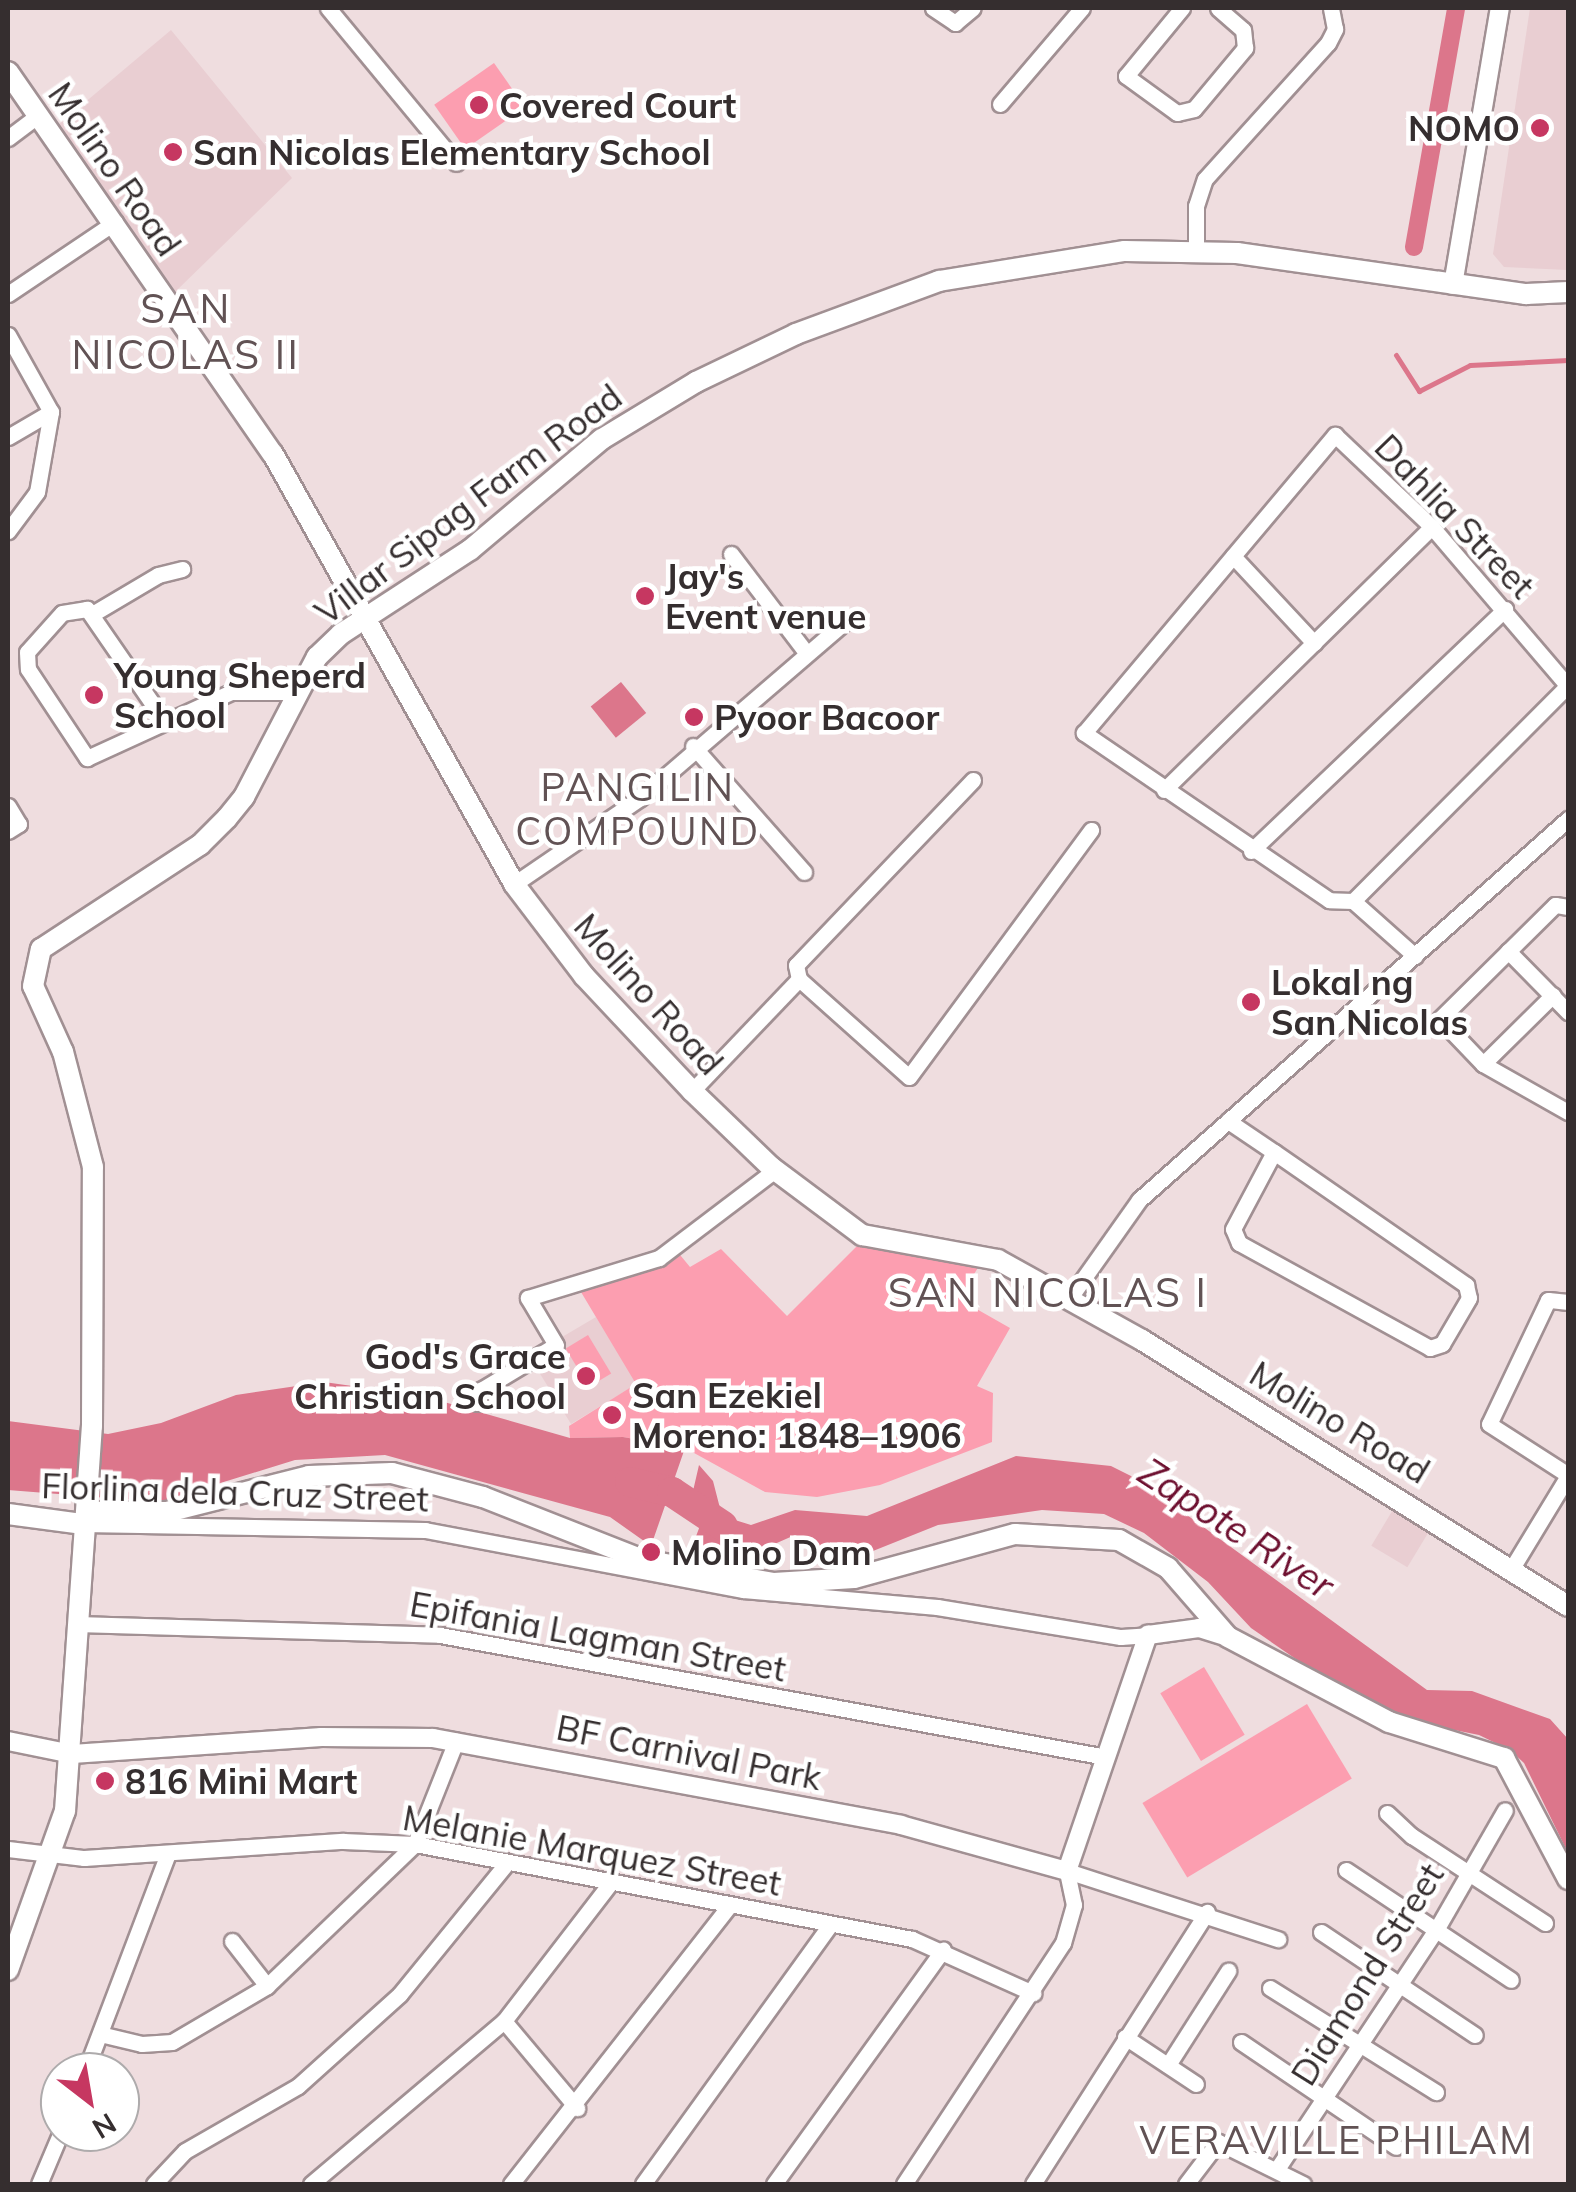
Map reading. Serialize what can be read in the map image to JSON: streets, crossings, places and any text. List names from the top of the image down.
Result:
{
  "streets": {
    "main road": ["Molino Road", "Villar Sipag Farm Road", "Florlina dela Cruz Street"],
    "street": [
      "Dahlia Street",
      "Epifania Lagman Street",
      "BF Carnival Park",
      "Melanie Marquez Street",
      "Diamond Street"
    ]
  },
  "crossings": [
    ["Molino Road", "Villar Sipag Farm Road"],
    ["Villar Sipag Farm Road", "Florlina dela Cruz Street"],
    ["Villar Sipag Farm Road", "Epifania Lagman Street"],
    ["Villar Sipag Farm Road", "BF Carnival Park"],
    ["Villar Sipag Farm Road", "Melanie Marquez Street"]
  ],
  "districts": [
    "SAN NICOLAS II",
    "PANGILIN COMPOUND",
    "SAN NICOLAS I",
    "VERAVILLE PHILAM"
  ],
  "water": ["Zapote River"],
  "places": [
    "Covered Court",
    "NOMO",
    "San Nicolas Elementary School",
    "Jay's Event venue",
    "Young Sheperd School",
    "Pyoor Bacoor",
    "Lokal ng San Nicolas",
    "God's Grace Christian School",
    "San Ezekiel Moreno: 1848–1906",
    "Molino Dam",
    "816 Mini Mart"
  ],
  "north": "bottom right"
}
